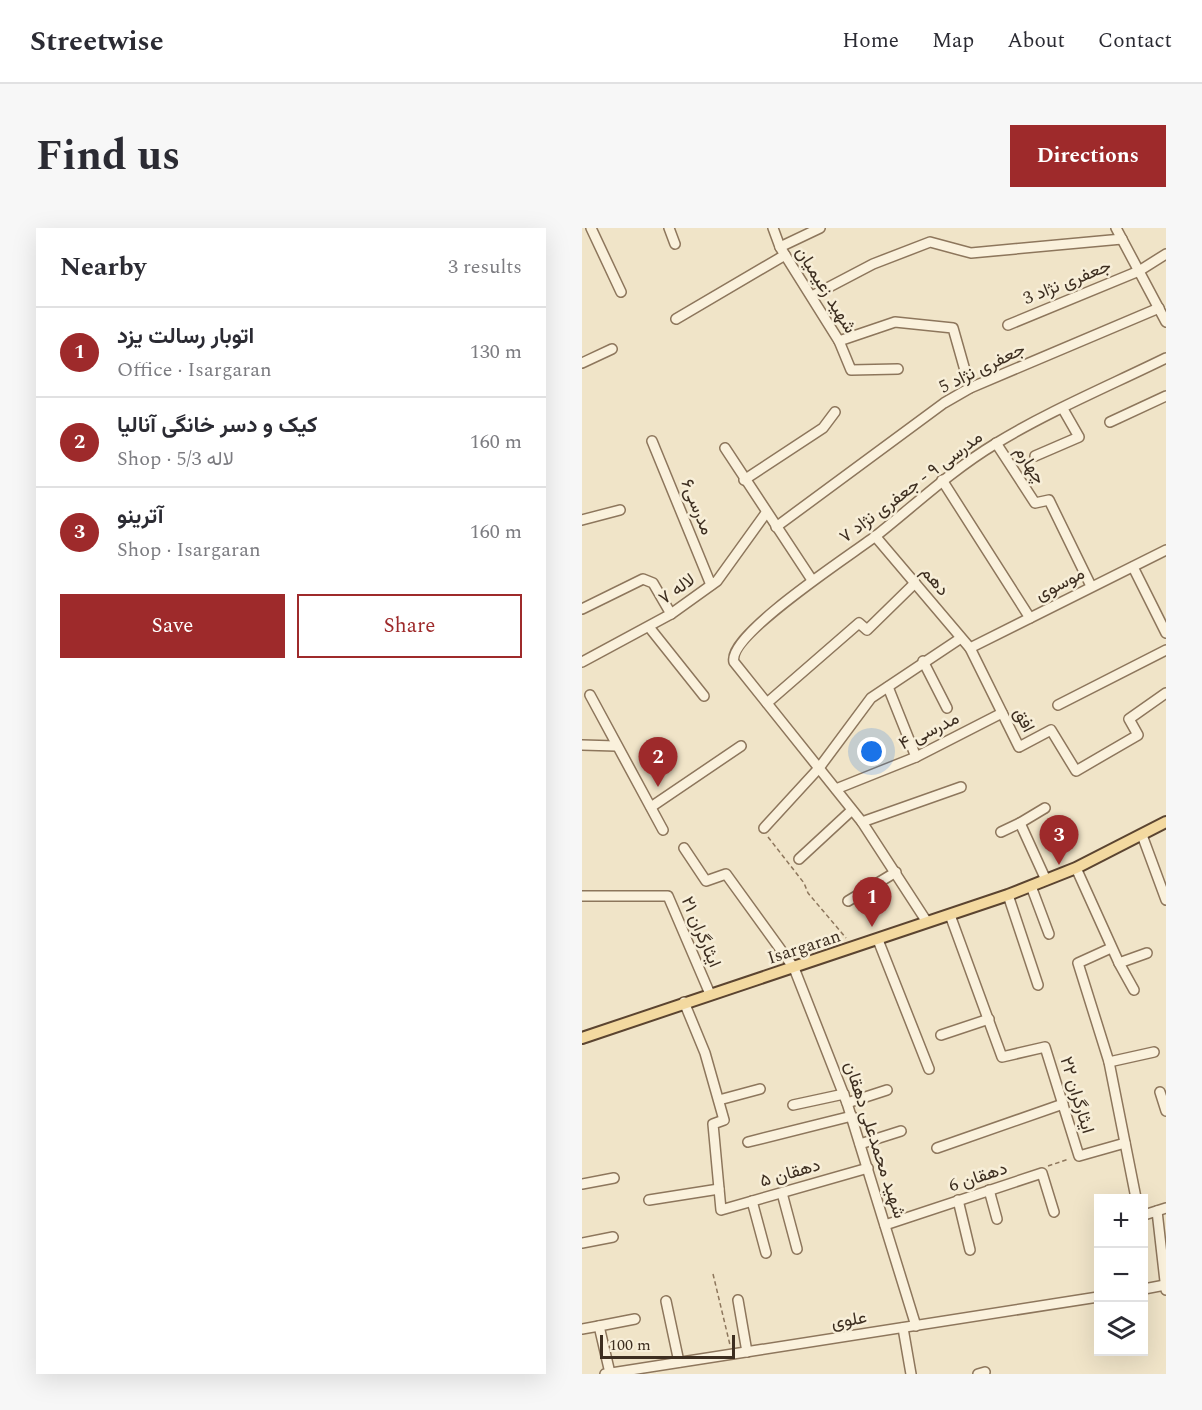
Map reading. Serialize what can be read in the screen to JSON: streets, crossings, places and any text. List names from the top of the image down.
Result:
{
  "streets": {
    "main road": ["Isargaran"],
    "street": [
      "جعفری نژاد 3",
      "شهید زعیمیان",
      "جعفری نژاد 5",
      "چهارم",
      "مدرسی ۹ - جعفری نژاد ۷",
      "مدرسی۶",
      "دهم",
      "موسوی",
      "لاله ۷",
      "افق",
      "مدرسی ۴",
      "ایثارگران ۲۱",
      "ایثارگران ۲۲",
      "شهید محمدعلی دهقان",
      "دهقان ۵",
      "دهقان 6",
      "علوی"
    ]
  },
  "crossings": [
    ["چهارم", "مدرسی ۹ - جعفری نژاد ۷"],
    ["چهارم", "موسوی"],
    ["مدرسی ۹ - جعفری نژاد ۷", "دهم"],
    ["مدرسی۶", "لاله ۷"],
    ["دهم", "موسوی"],
    ["دهم", "افق"],
    ["موسوی", "افق"],
    ["افق", "مدرسی ۴"],
    ["ایثارگران ۲۱", "Isargaran"],
    ["Isargaran", "ایثارگران ۲۲"],
    ["Isargaran", "شهید محمدعلی دهقان"],
    ["شهید محمدعلی دهقان", "دهقان ۵"],
    ["شهید محمدعلی دهقان", "دهقان 6"],
    ["شهید محمدعلی دهقان", "علوی"]
  ],
  "scale_bar": "100 m",
  "page": {
    "header": "Streetwise",
    "nav": [
      "Home",
      "Map",
      "About",
      "Contact"
    ],
    "title": "Find us",
    "buttons": [
      "Directions",
      ["Save", "Share"]
    ],
    "heading": ["Nearby", "3 results"],
    "list": [
      {
        "mark": "1",
        "name": "اتوبار رسالت یزد",
        "note": "Office · Isargaran",
        "value": "130 m"
      },
      {
        "mark": "2",
        "name": "کیک و دسر خانگی آنالیا",
        "note": "Shop · لاله 5/3",
        "value": "160 m"
      },
      {
        "mark": "3",
        "name": "آترینو",
        "note": "Shop · Isargaran",
        "value": "160 m"
      }
    ],
    "pins": ["2", "3", "1"],
    "map_buttons": ["+", "−"],
    "scale": "100 m"
  }
}
